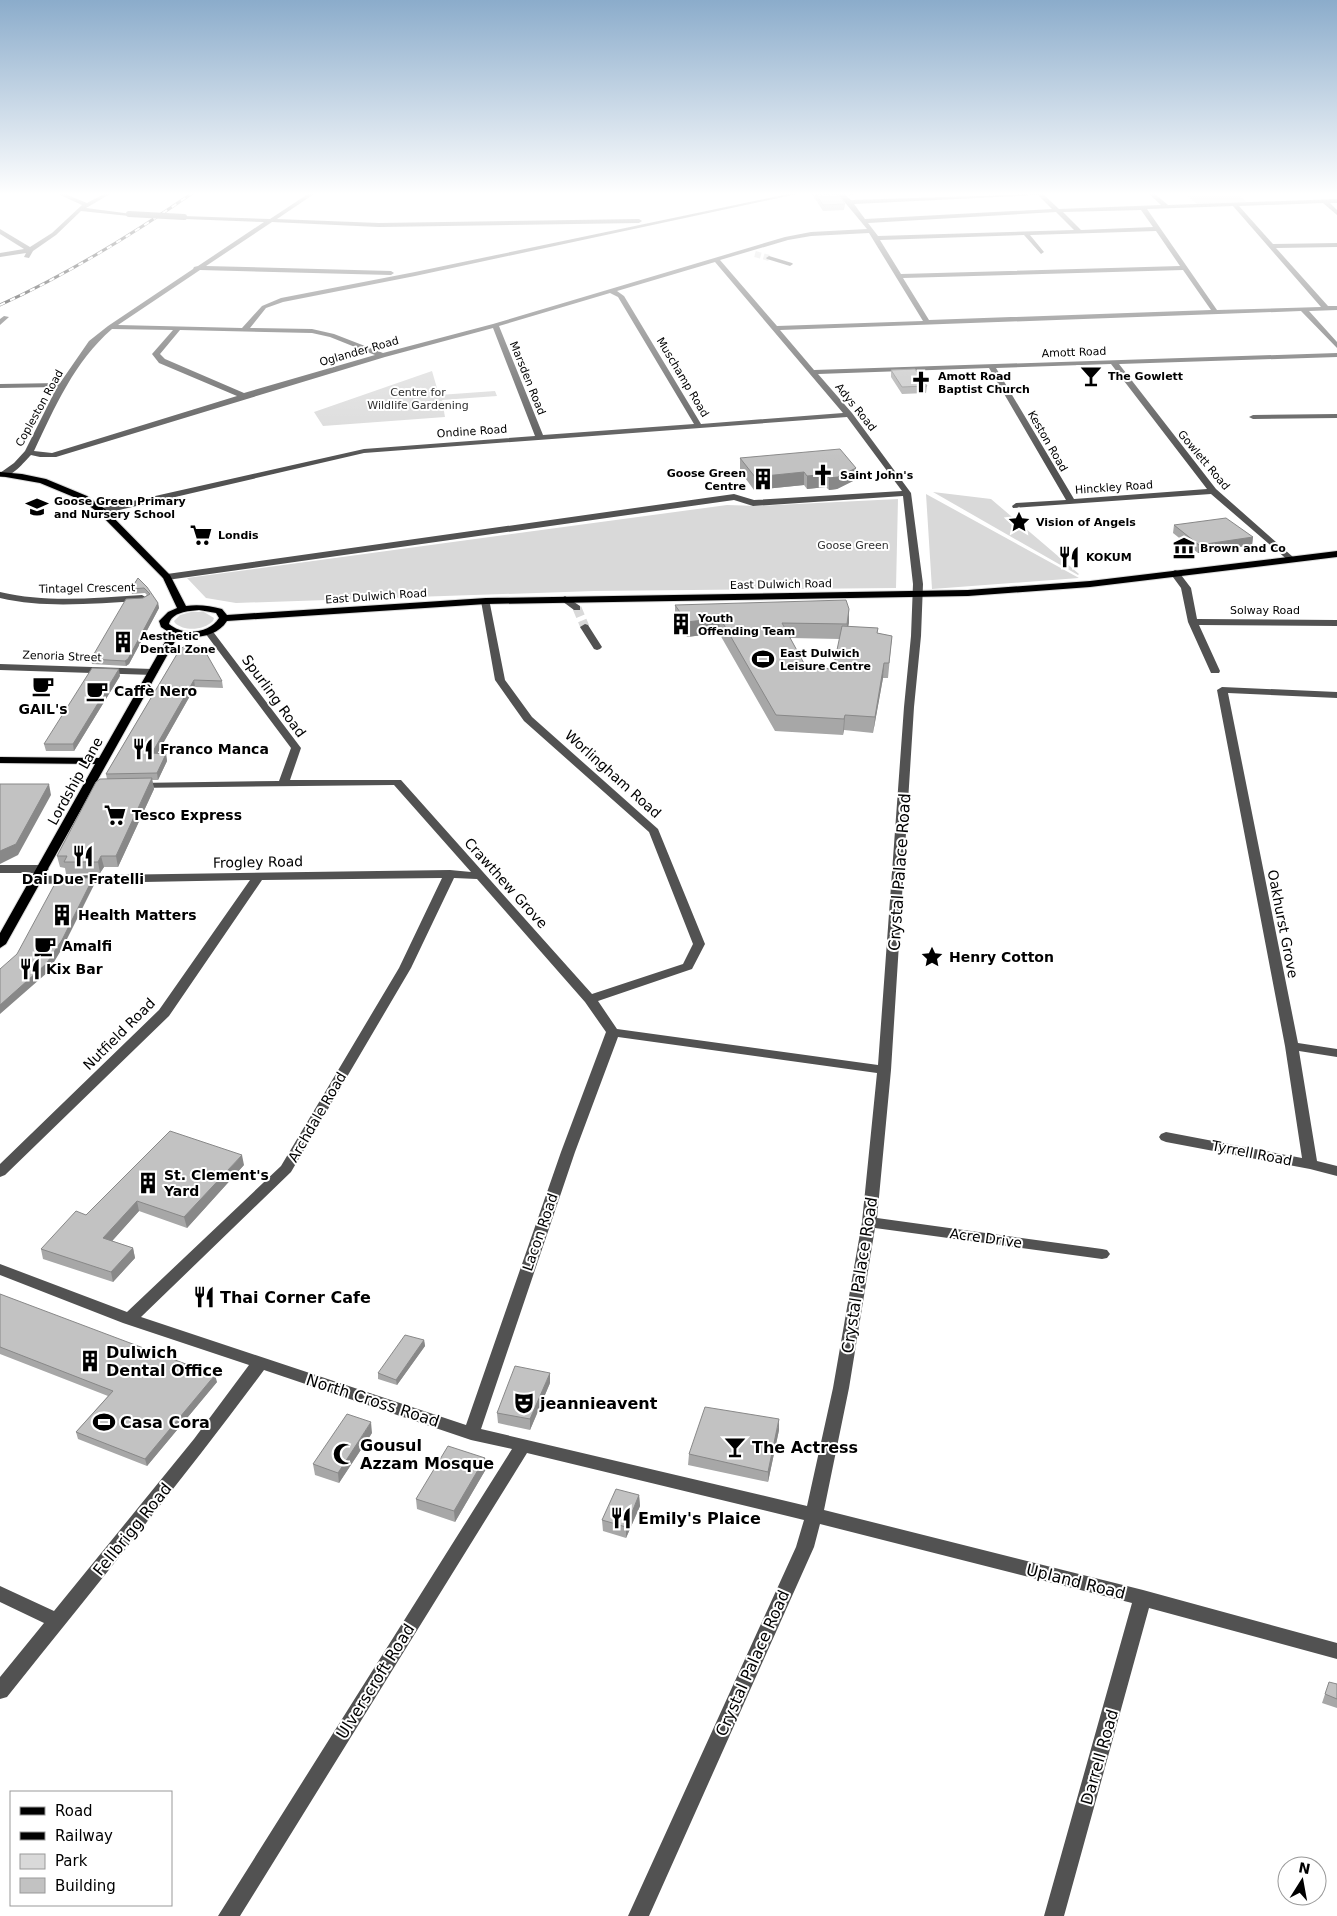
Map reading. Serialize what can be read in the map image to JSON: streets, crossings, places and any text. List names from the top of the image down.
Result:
{
  "streets": {
    "main road": ["East Dulwich Road", "Lordship Lane"],
    "street": [
      "Oglander Road",
      "Amott Road",
      "Muschamp Road",
      "Marsden Road",
      "Adys Road",
      "Copleston Road",
      "Ondine Road",
      "Keston Road",
      "Gowlett Road",
      "Hinckley Road",
      "Tintagel Crescent",
      "Solway Road",
      "Zenoria Street",
      "Spurling Road",
      "Worlingham Road",
      "Frogley Road",
      "Crystal Palace Road",
      "Crawthew Grove",
      "Oakhurst Grove",
      "Nutfield Road",
      "Archdale Road",
      "Tyrrell Road",
      "Lacon Road",
      "Acre Drive",
      "North Cross Road",
      "Fellbrigg Road",
      "Upland Road",
      "Ulverscroft Road",
      "Darrell Road"
    ]
  },
  "crossings": [
    ["Oglander Road", "Muschamp Road"],
    ["Oglander Road", "Marsden Road"],
    ["Oglander Road", "Copleston Road"],
    ["Amott Road", "Adys Road"],
    ["Amott Road", "Keston Road"],
    ["Amott Road", "Gowlett Road"],
    ["Muschamp Road", "Ondine Road"],
    ["Marsden Road", "Ondine Road"],
    ["Adys Road", "Ondine Road"],
    ["Keston Road", "Hinckley Road"],
    ["Gowlett Road", "Hinckley Road"],
    ["Gowlett Road", "East Dulwich Road"],
    ["East Dulwich Road", "Worlingham Road"],
    ["East Dulwich Road", "Crystal Palace Road"],
    ["Zenoria Street", "Lordship Lane"],
    ["Spurling Road", "Crawthew Grove"],
    ["Worlingham Road", "Crawthew Grove"],
    ["Lordship Lane", "Frogley Road"],
    ["Frogley Road", "Crawthew Grove"],
    ["Frogley Road", "Nutfield Road"],
    ["Frogley Road", "Archdale Road"],
    ["Crystal Palace Road", "Acre Drive"],
    ["Crystal Palace Road", "North Cross Road"],
    ["Crystal Palace Road", "Upland Road"],
    ["Crawthew Grove", "Lacon Road"],
    ["Oakhurst Grove", "Tyrrell Road"],
    ["Archdale Road", "North Cross Road"],
    ["Lacon Road", "North Cross Road"],
    ["North Cross Road", "Fellbrigg Road"],
    ["North Cross Road", "Upland Road"],
    ["North Cross Road", "Ulverscroft Road"],
    ["Upland Road", "Darrell Road"]
  ],
  "parks": ["Centre for Wildlife Gardening", "Goose Green"],
  "places": {
    "bar": ["The Gowlett", "The Actress"],
    "church": ["Amott Road Baptist Church", "Saint John's"],
    "building": [
      "Goose Green Centre",
      "Youth Offending Team",
      "Aesthetic Dental Zone",
      "Health Matters",
      "St. Clement's Yard",
      "Dulwich Dental Office"
    ],
    "school or university": ["Goose Green Primary and Nursery School"],
    "place": ["Vision of Angels", "Henry Cotton"],
    "supermarket": ["Londis", "Tesco Express"],
    "museum": ["Brown and Co"],
    "restaurant": [
      "KOKUM",
      "Franco Manca",
      "Dai Due Fratelli",
      "Kix Bar",
      "Thai Corner Cafe",
      "Emily's Plaice"
    ],
    "sports": ["East Dulwich Leisure Centre", "Casa Cora"],
    "cafe": ["GAIL's", "Caffè Nero", "Amalfi"],
    "theatre": ["jeannieavent"],
    "mosque": ["Gousul Azzam Mosque"]
  },
  "legend": [
    "Road",
    "Railway",
    "Park",
    "Building"
  ],
  "north": "top"
}
